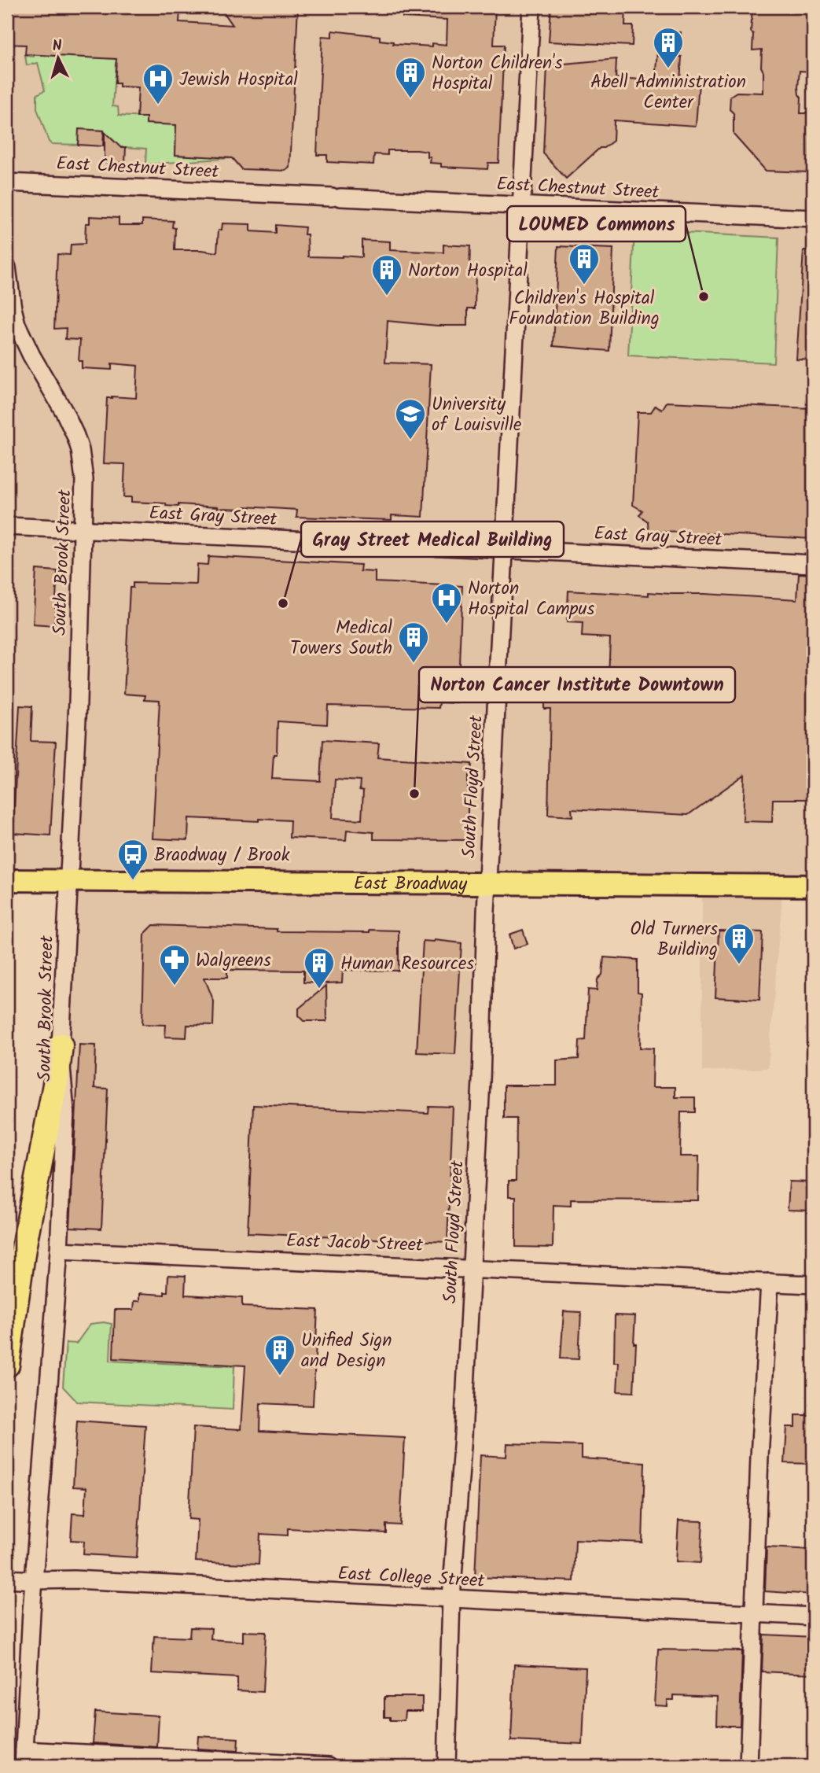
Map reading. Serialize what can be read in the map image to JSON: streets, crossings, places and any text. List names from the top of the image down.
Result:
{
  "streets": {
    "main road": ["East Broadway"],
    "street": [
      "East Chestnut Street",
      "East Gray Street",
      "South Brook Street",
      "South Floyd Street",
      "East Jacob Street",
      "East College Street"
    ]
  },
  "crossings": [
    ["East Chestnut Street", "South Floyd Street"],
    ["East Gray Street", "South Brook Street"],
    ["East Gray Street", "South Floyd Street"],
    ["South Brook Street", "East Broadway"],
    ["South Brook Street", "East Jacob Street"],
    ["South Brook Street", "East College Street"],
    ["South Floyd Street", "East Broadway"],
    ["South Floyd Street", "East Jacob Street"],
    ["South Floyd Street", "East College Street"]
  ],
  "places": {
    "building": [
      "Abell Administration Center",
      "Norton Children's Hospital",
      "Children's Hospital Foundation Building",
      "Norton Hospital",
      "Medical Towers South",
      "Old Turners Building",
      "Human Resources",
      "Unified Sign and Design"
    ],
    "hospital": ["Jewish Hospital", "Norton Hospital Campus"],
    "other": ["LOUMED Commons", "Gray Street Medical Building", "Norton Cancer Institute Downtown"],
    "school or university": ["University of Louisville"],
    "bus stop": ["Braodway / Brook"],
    "pharmacy": ["Walgreens"]
  },
  "north": "top"
}
